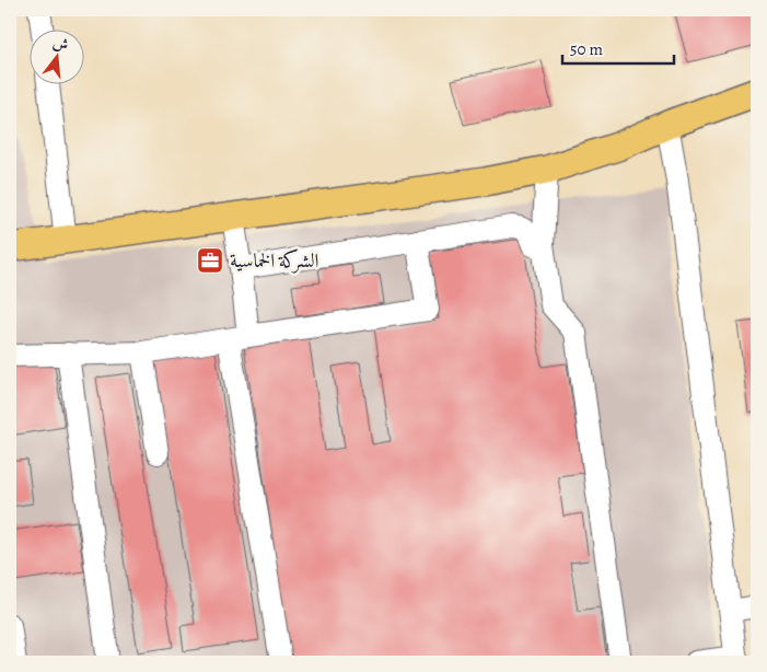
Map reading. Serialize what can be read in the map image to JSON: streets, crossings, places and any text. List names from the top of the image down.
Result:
{
  "places": {
    "office": ["الشركة الخماسية"]
  },
  "scale_bar": "50 m",
  "north": "top"
}
